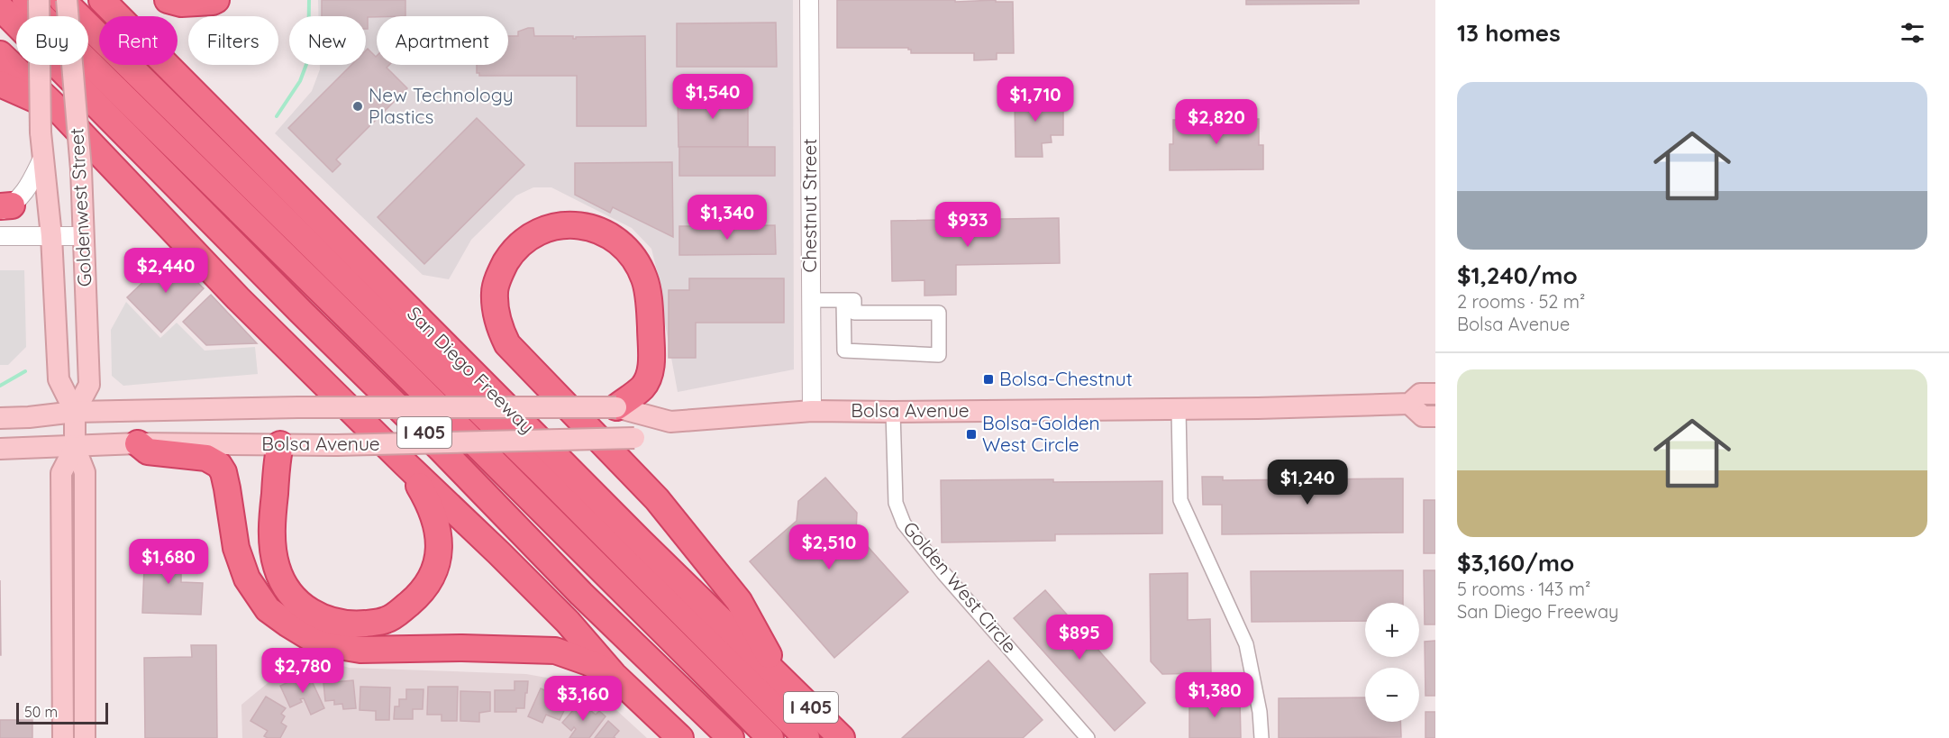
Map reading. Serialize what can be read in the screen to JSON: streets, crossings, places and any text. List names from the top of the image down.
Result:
{
  "streets": {
    "highway": ["San Diego Freeway", "I 405"],
    "main road": ["Goldenwest Street", "Bolsa Avenue"],
    "street": ["Chestnut Street", "Golden West Circle"]
  },
  "crossings": [
    ["Chestnut Street", "Bolsa Avenue"],
    ["Goldenwest Street", "Bolsa Avenue"],
    ["Bolsa Avenue", "Golden West Circle"]
  ],
  "places": {
    "other": ["New Technology Plastics"],
    "transit": ["Bolsa-Chestnut", "Bolsa-Golden West Circle"]
  },
  "scale_bar": "50 m",
  "page": {
    "heading": "13 homes",
    "chip": [
      "Buy",
      "Rent",
      "Filters",
      "New",
      "Apartment"
    ],
    "list": [
      {
        "name": "$1,240/mo",
        "note": "2 rooms · 52 m² · Bolsa Avenue"
      },
      {
        "name": "$3,160/mo",
        "note": "5 rooms · 143 m² · San Diego Freeway"
      }
    ],
    "price": [
      "$1,540",
      "$1,710",
      "$2,820",
      "$1,340",
      "$933",
      "$2,440",
      "$1,240",
      "$2,510",
      "$1,680",
      "$895",
      "$2,780",
      "$1,380",
      "$3,160"
    ],
    "map_buttons": ["+", "−"],
    "scale": "50 m"
  }
}
